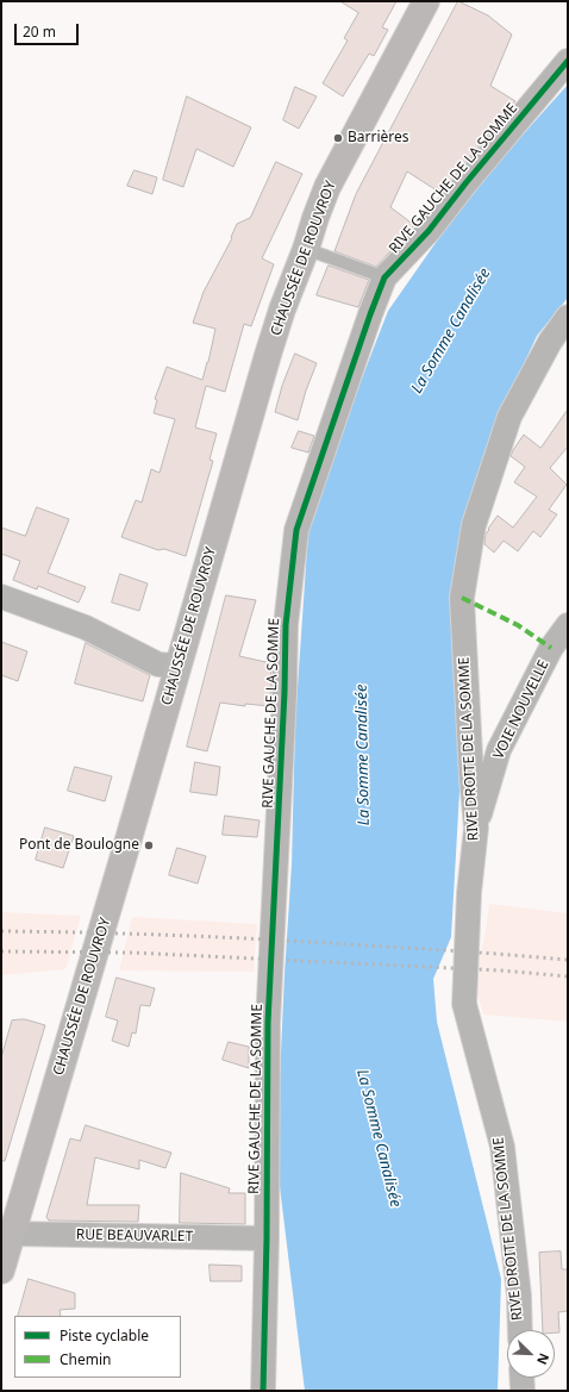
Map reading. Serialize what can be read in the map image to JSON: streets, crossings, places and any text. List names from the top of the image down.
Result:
{
  "streets": {
    "main road": ["CHAUSSÉE DE ROUVROY"],
    "street": [
      "RIVE GAUCHE DE LA SOMME",
      "VOIE NOUVELLE",
      "RIVE DROITE DE LA SOMME",
      "RUE BEAUVARLET"
    ]
  },
  "crossings": [
    ["RIVE GAUCHE DE LA SOMME", "RUE BEAUVARLET"],
    ["CHAUSSÉE DE ROUVROY", "RUE BEAUVARLET"],
    ["VOIE NOUVELLE", "RIVE DROITE DE LA SOMME"]
  ],
  "water": ["La Somme Canalisée"],
  "places": ["Barrières", "Pont de Boulogne"],
  "legend": ["Piste cyclable", "Chemin"],
  "scale_bar": "20 m",
  "north": "bottom right"
}
